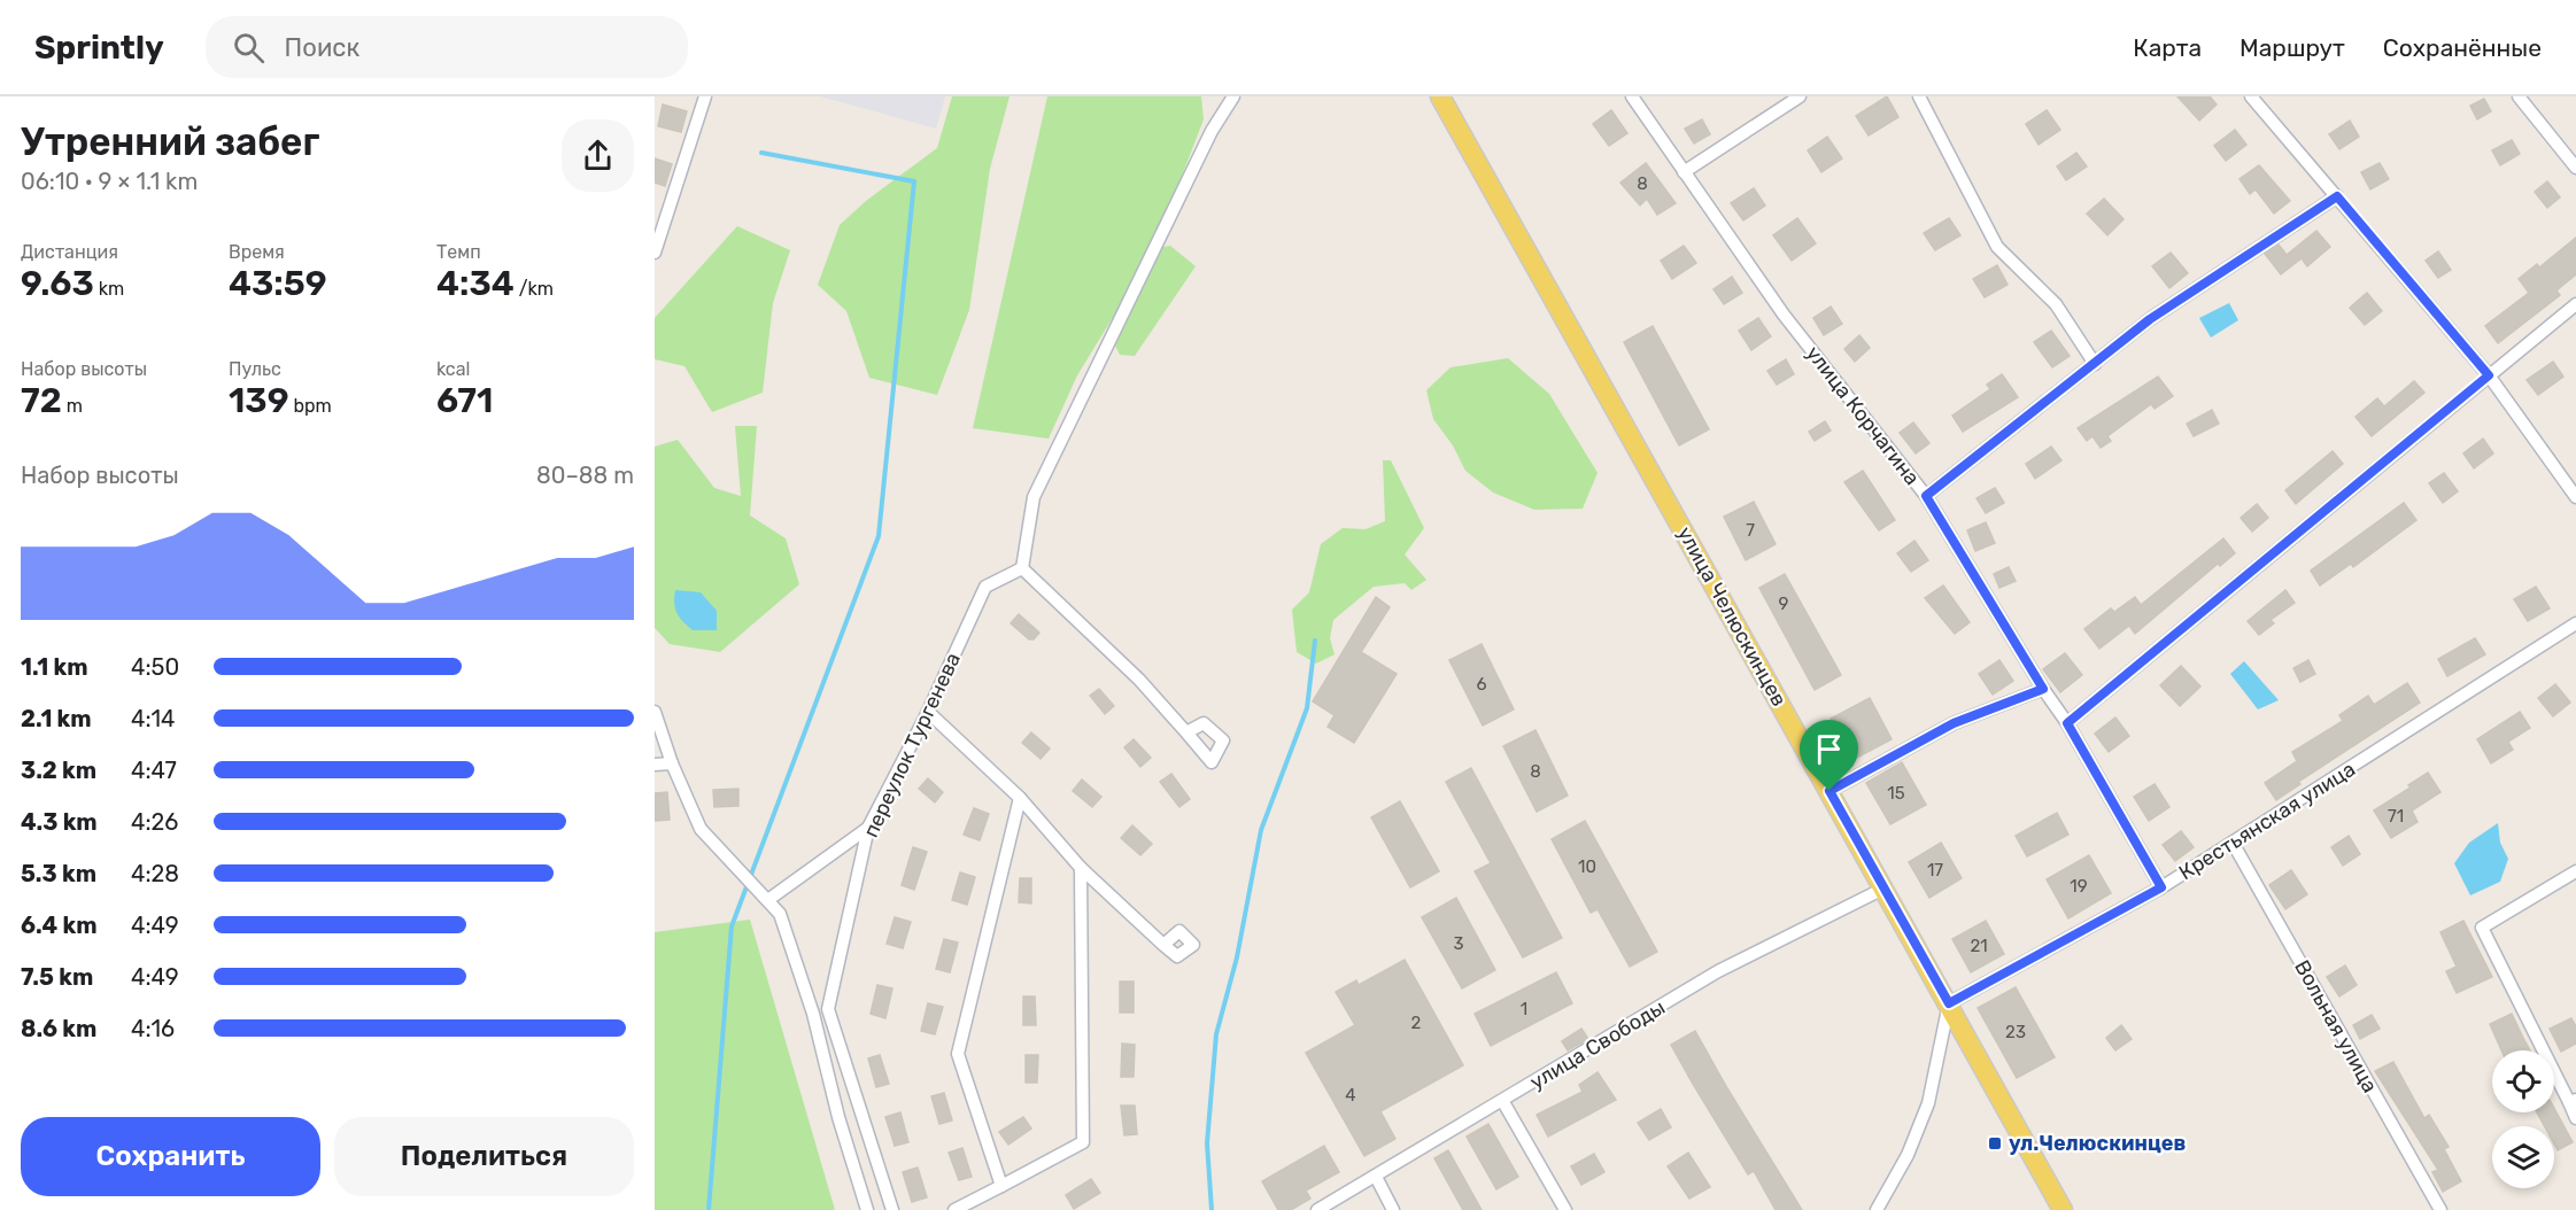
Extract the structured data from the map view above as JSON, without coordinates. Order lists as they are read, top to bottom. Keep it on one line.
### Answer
{"streets":{"main road":["улица Челюскинцев"],"street":["улица Корчагина","переулок Тургенева","Крестьянская улица","Вольная улица","улица Свободы"]},"crossings":[["улица Корчагина","Крестьянская улица"],["улица Челюскинцев","Крестьянская улица"],["улица Челюскинцев","улица Свободы"],["Крестьянская улица","Вольная улица"]],"places":{"transit":["ул.Челюскинцев"]},"house_numbers":["8","7","9","6","8","15","71","10","17","19","3","21","1","2","23","4"],"page":{"header":"Sprintly","search":"Поиск","nav":["Карта","Маршрут","Сохранённые"],"heading":["Утренний забег","06:10 · 9 × 1.1 km"],"stats":[["Дистанция","9.63 km"],["Время","43:59"],["Темп","4:34 /km"],["Набор высоты","72 m"],["Пульс","139 bpm"],["kcal","671"]],"chart":["Набор высоты","80–88 m"],"list":[{"name":"1.1 km","note":"4:50"},{"name":"2.1 km","note":"4:14"},{"name":"3.2 km","note":"4:47"},{"name":"4.3 km","note":"4:26"},{"name":"5.3 km","note":"4:28"},{"name":"6.4 km","note":"4:49"},{"name":"7.5 km","note":"4:49"},{"name":"8.6 km","note":"4:16"}],"buttons":["Сохранить","Поделиться"]}}
